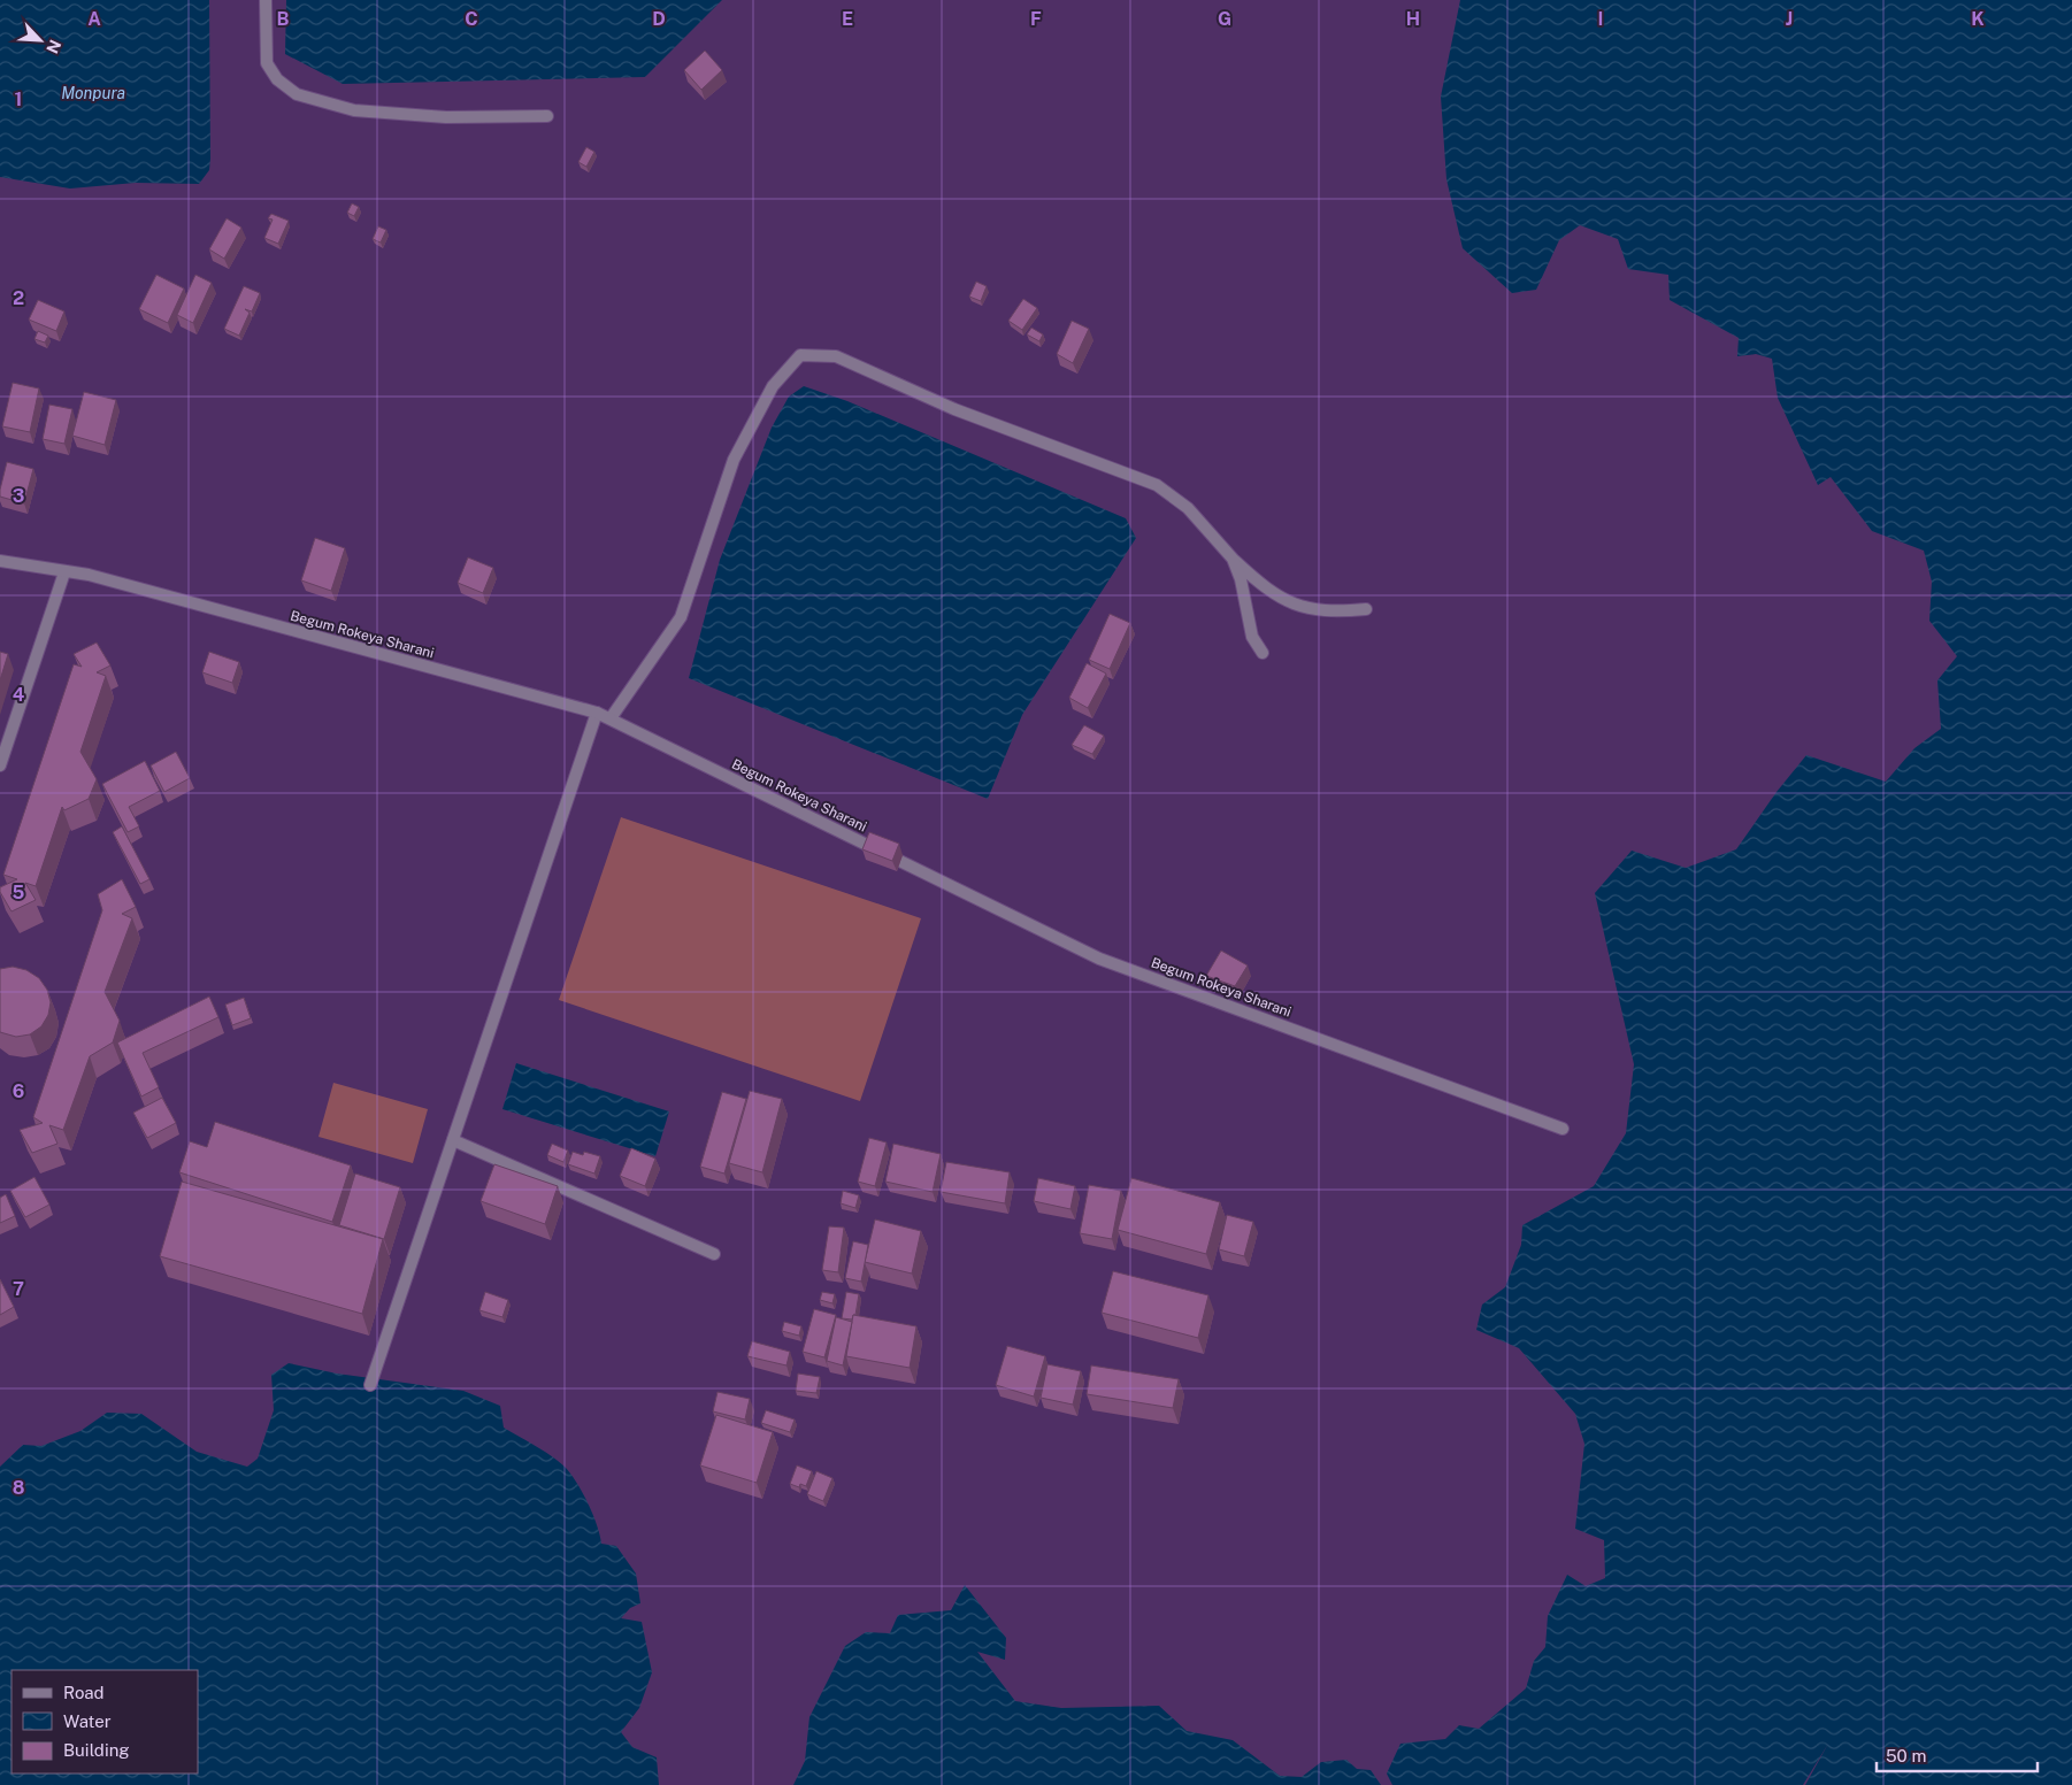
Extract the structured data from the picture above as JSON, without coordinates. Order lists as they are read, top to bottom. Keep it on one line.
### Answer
{"streets":{"street":["Begum Rokeya Sharani"]},"water":["Monpura"],"legend":["Road","Water","Building"],"scale_bar":"50 m","north":"bottom right","grid":{"columns":["A","B","C","D","E","F","G","H","I","J","K"],"rows":["1","2","3","4","5","6","7","8"]}}
